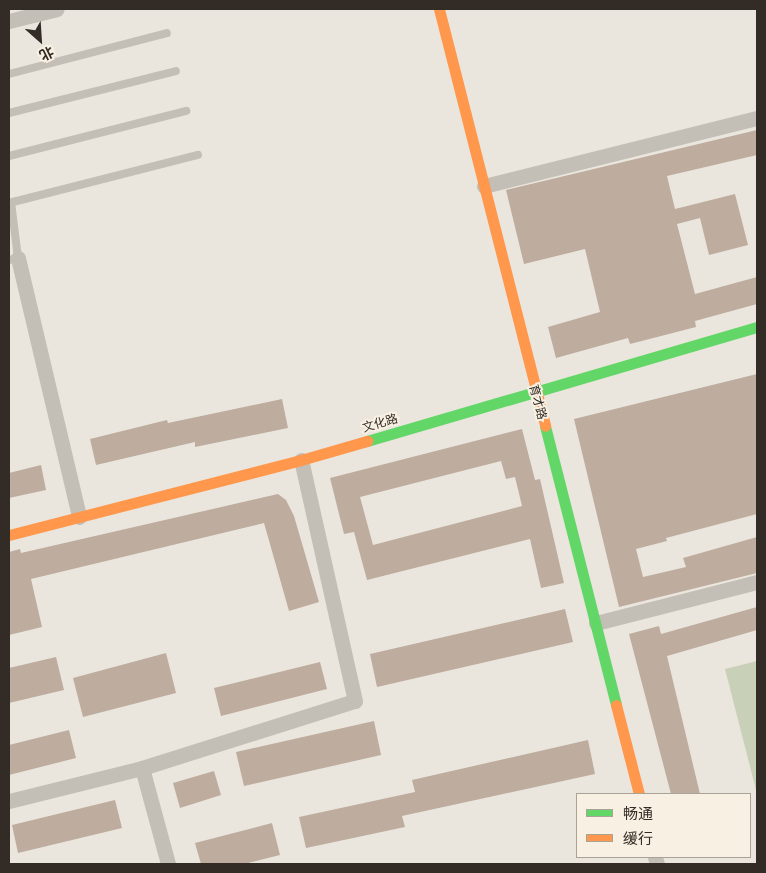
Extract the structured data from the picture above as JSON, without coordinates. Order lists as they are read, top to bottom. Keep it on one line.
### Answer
{"streets":{"street":["育才路","文化路"]},"crossings":[["育才路","文化路"]],"legend":["畅通","缓行"],"north":"bottom right"}
